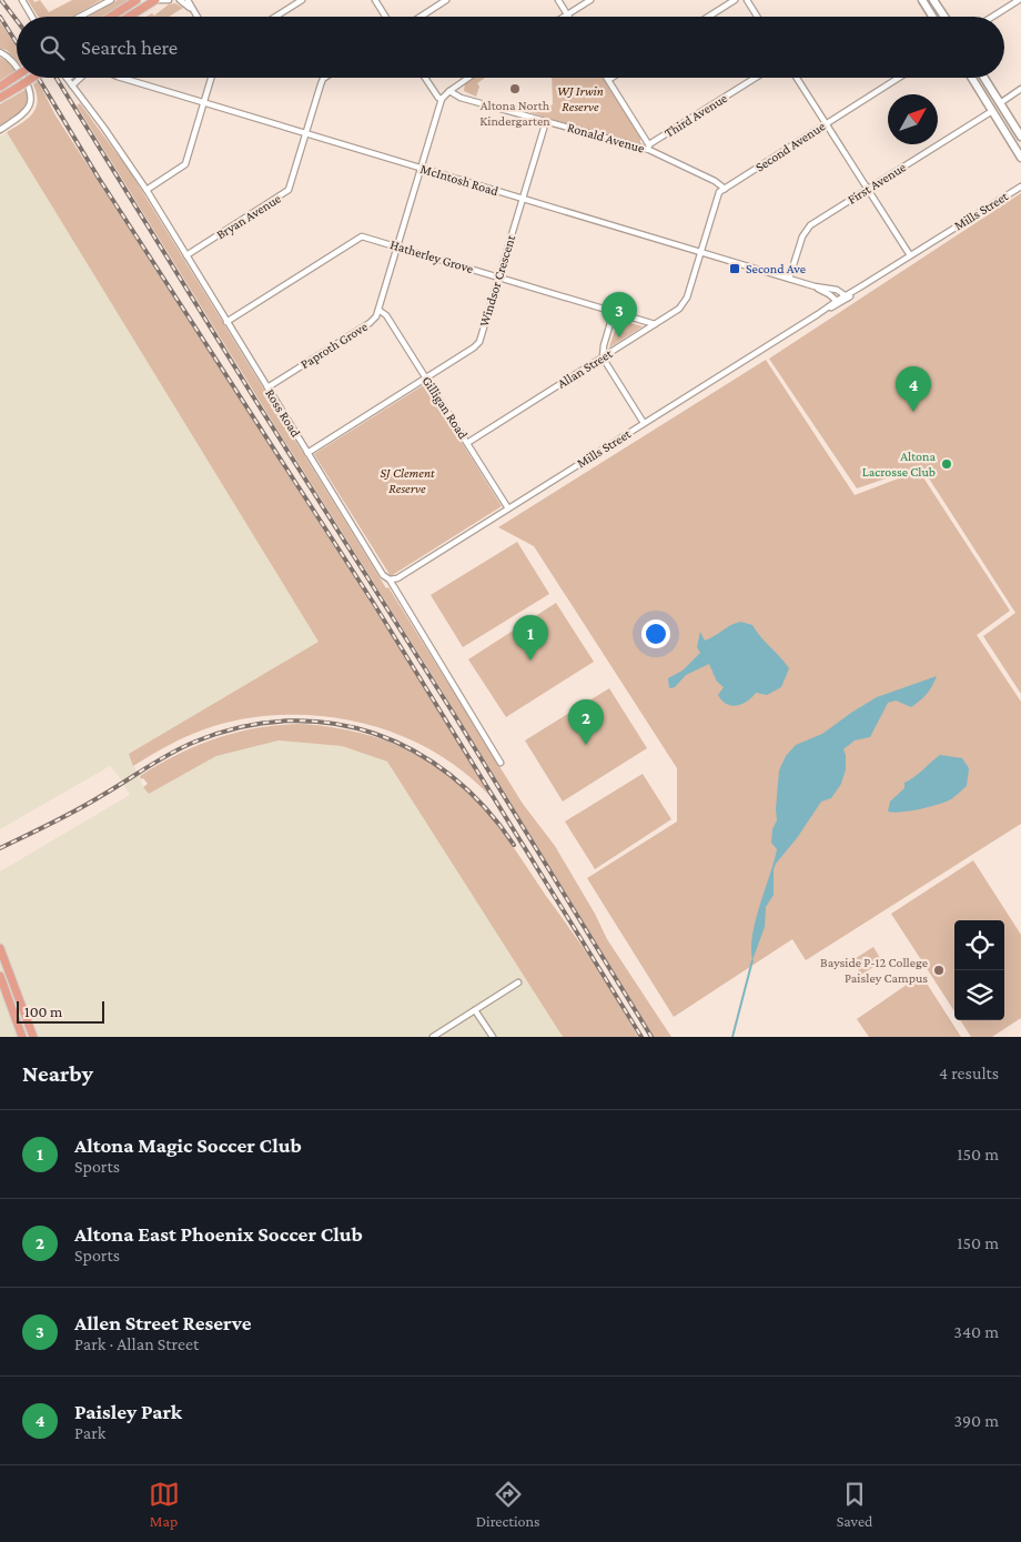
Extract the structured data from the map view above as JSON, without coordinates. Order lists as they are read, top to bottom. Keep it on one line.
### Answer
{"streets":{"street":["Third Avenue","Ronald Avenue","Second Avenue","McIntosh Road","First Avenue","Mills Street","Bryan Avenue","Hatherley Grove","Windsor Crescent","Paproth Grove","Allan Street","Gilligan Road","Ross Road"]},"crossings":[["Third Avenue","Ronald Avenue"],["Ronald Avenue","Second Avenue"],["Ronald Avenue","Windsor Crescent"],["McIntosh Road","First Avenue"],["McIntosh Road","Mills Street"],["McIntosh Road","Bryan Avenue"],["McIntosh Road","Windsor Crescent"],["McIntosh Road","Paproth Grove"],["McIntosh Road","Allan Street"],["McIntosh Road","Ross Road"],["Mills Street","Gilligan Road"],["Mills Street","Ross Road"],["Bryan Avenue","Ross Road"],["Hatherley Grove","Windsor Crescent"],["Hatherley Grove","Paproth Grove"],["Hatherley Grove","Allan Street"],["Hatherley Grove","Ross Road"],["Windsor Crescent","Gilligan Road"],["Windsor Crescent","Ross Road"],["Paproth Grove","Gilligan Road"],["Paproth Grove","Ross Road"],["Allan Street","Gilligan Road"]],"parks":["WJ Irwin Reserve","SJ Clement Reserve"],"places":{"other":["Altona North Kindergarten","Altona Lacrosse Club","Bayside P-12 College Paisley Campus"],"transit":["Second Ave"]},"scale_bar":"100 m","north":"top right","page":{"search":"Search here","pins":["3","4","1","2"],"scale":"100 m","heading":["Nearby","4 results"],"list":[{"mark":"1","name":"Altona Magic Soccer Club","note":"Sports","value":"150 m"},{"mark":"2","name":"Altona East Phoenix Soccer Club","note":"Sports","value":"150 m"},{"mark":"3","name":"Allen Street Reserve","note":"Park · Allan Street","value":"340 m"},{"mark":"4","name":"Paisley Park","note":"Park","value":"390 m"}],"nav":["Map","Directions","Saved"]}}
